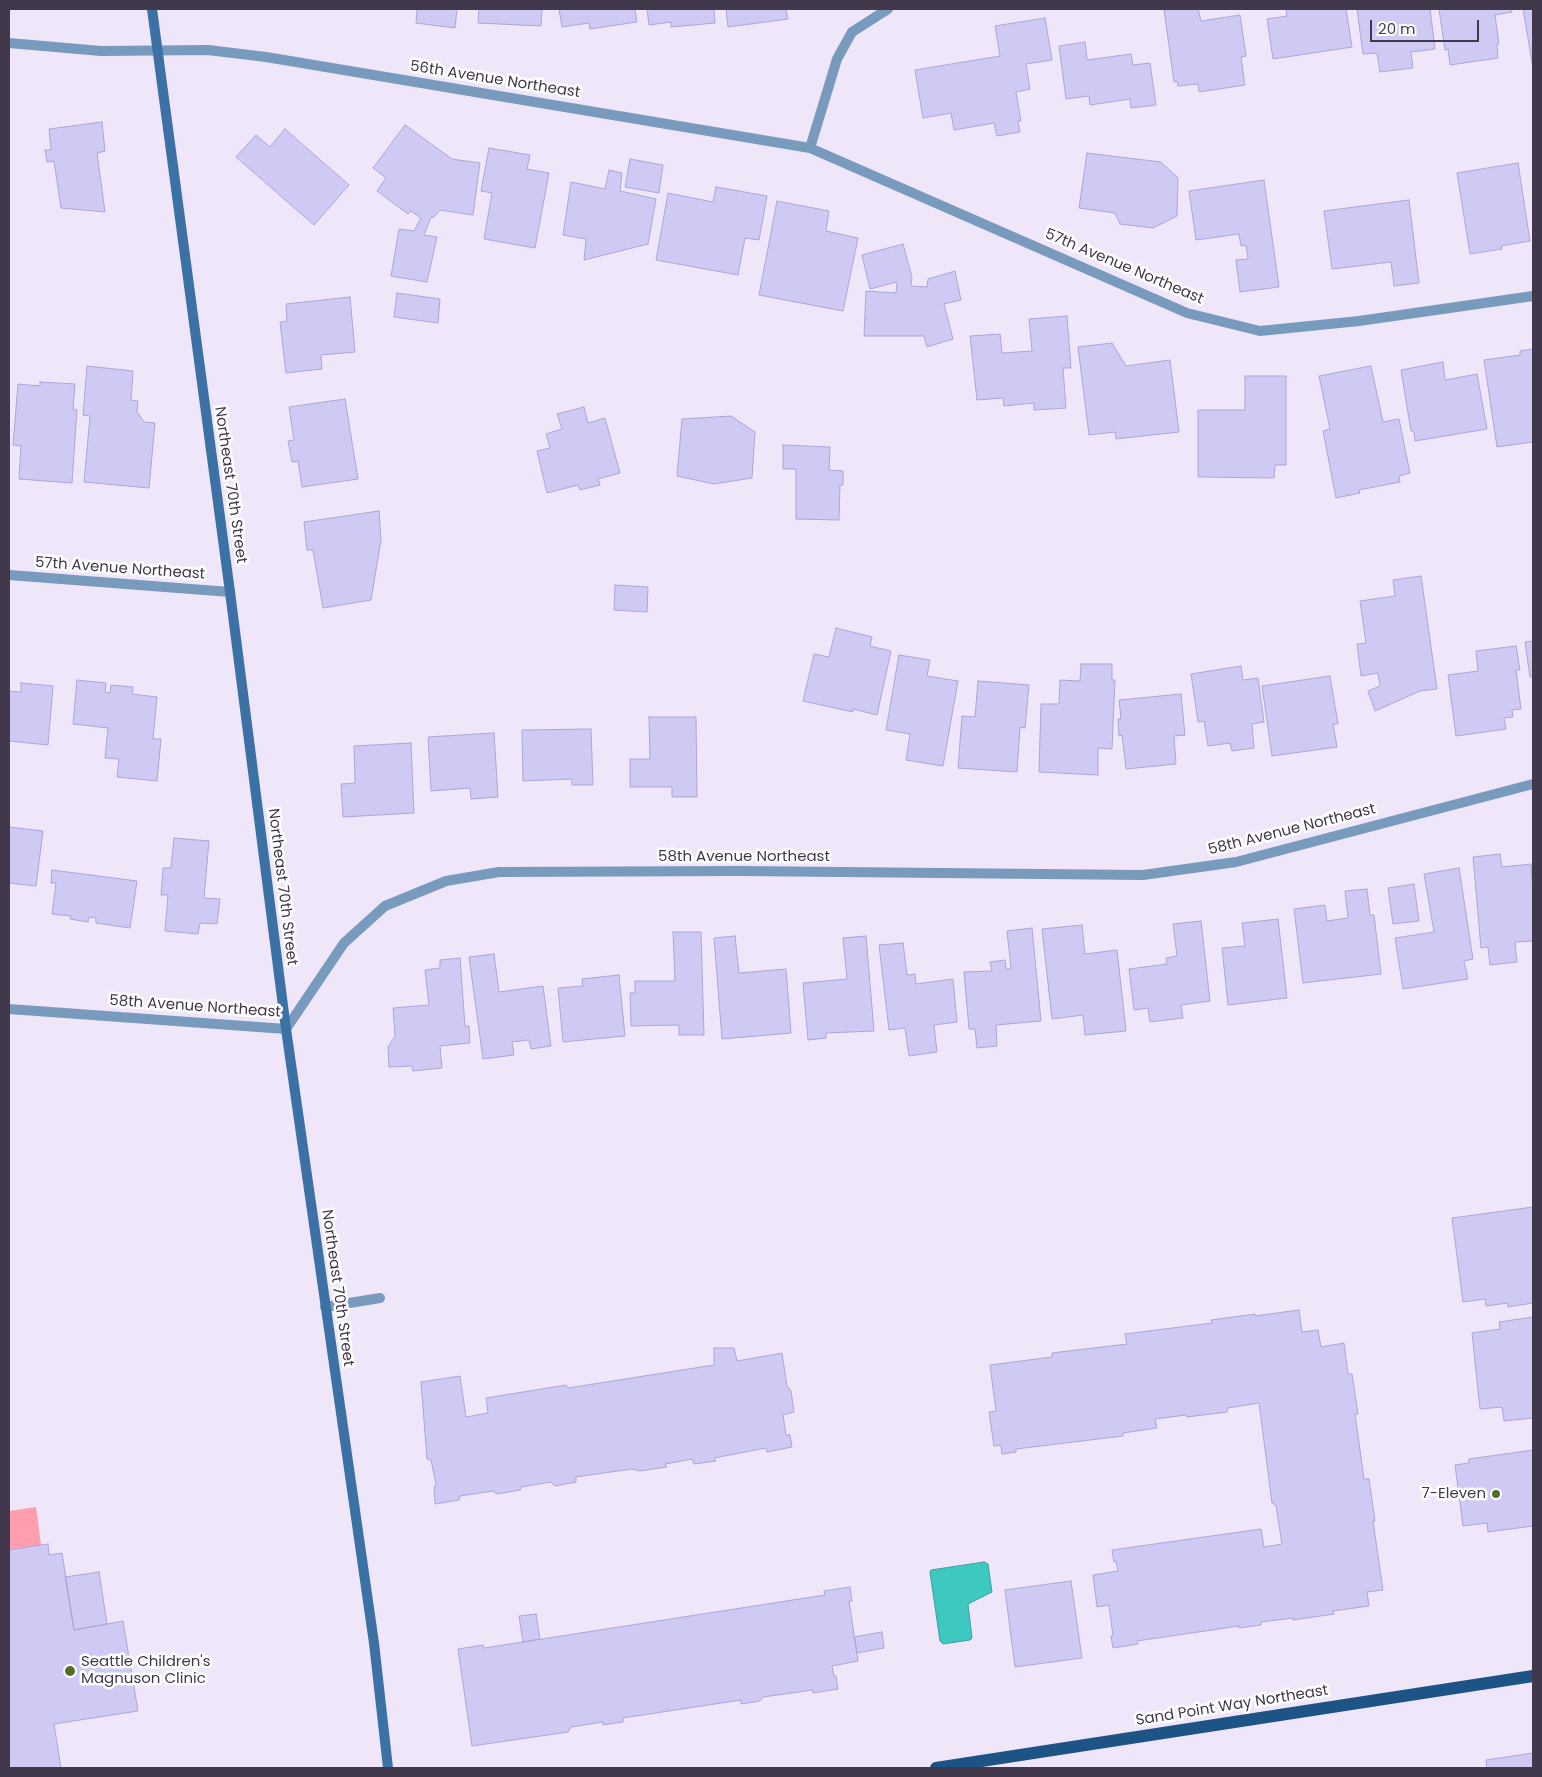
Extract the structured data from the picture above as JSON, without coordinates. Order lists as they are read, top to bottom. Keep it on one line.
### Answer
{"streets":{"main road":["Northeast 70th Street","Sand Point Way Northeast"],"street":["56th Avenue Northeast","57th Avenue Northeast","58th Avenue Northeast"]},"crossings":[["56th Avenue Northeast","57th Avenue Northeast"],["56th Avenue Northeast","Northeast 70th Street"],["57th Avenue Northeast","Northeast 70th Street"],["Northeast 70th Street","58th Avenue Northeast"]],"places":["7-Eleven","Seattle Children's Magnuson Clinic"],"scale_bar":"20 m"}
